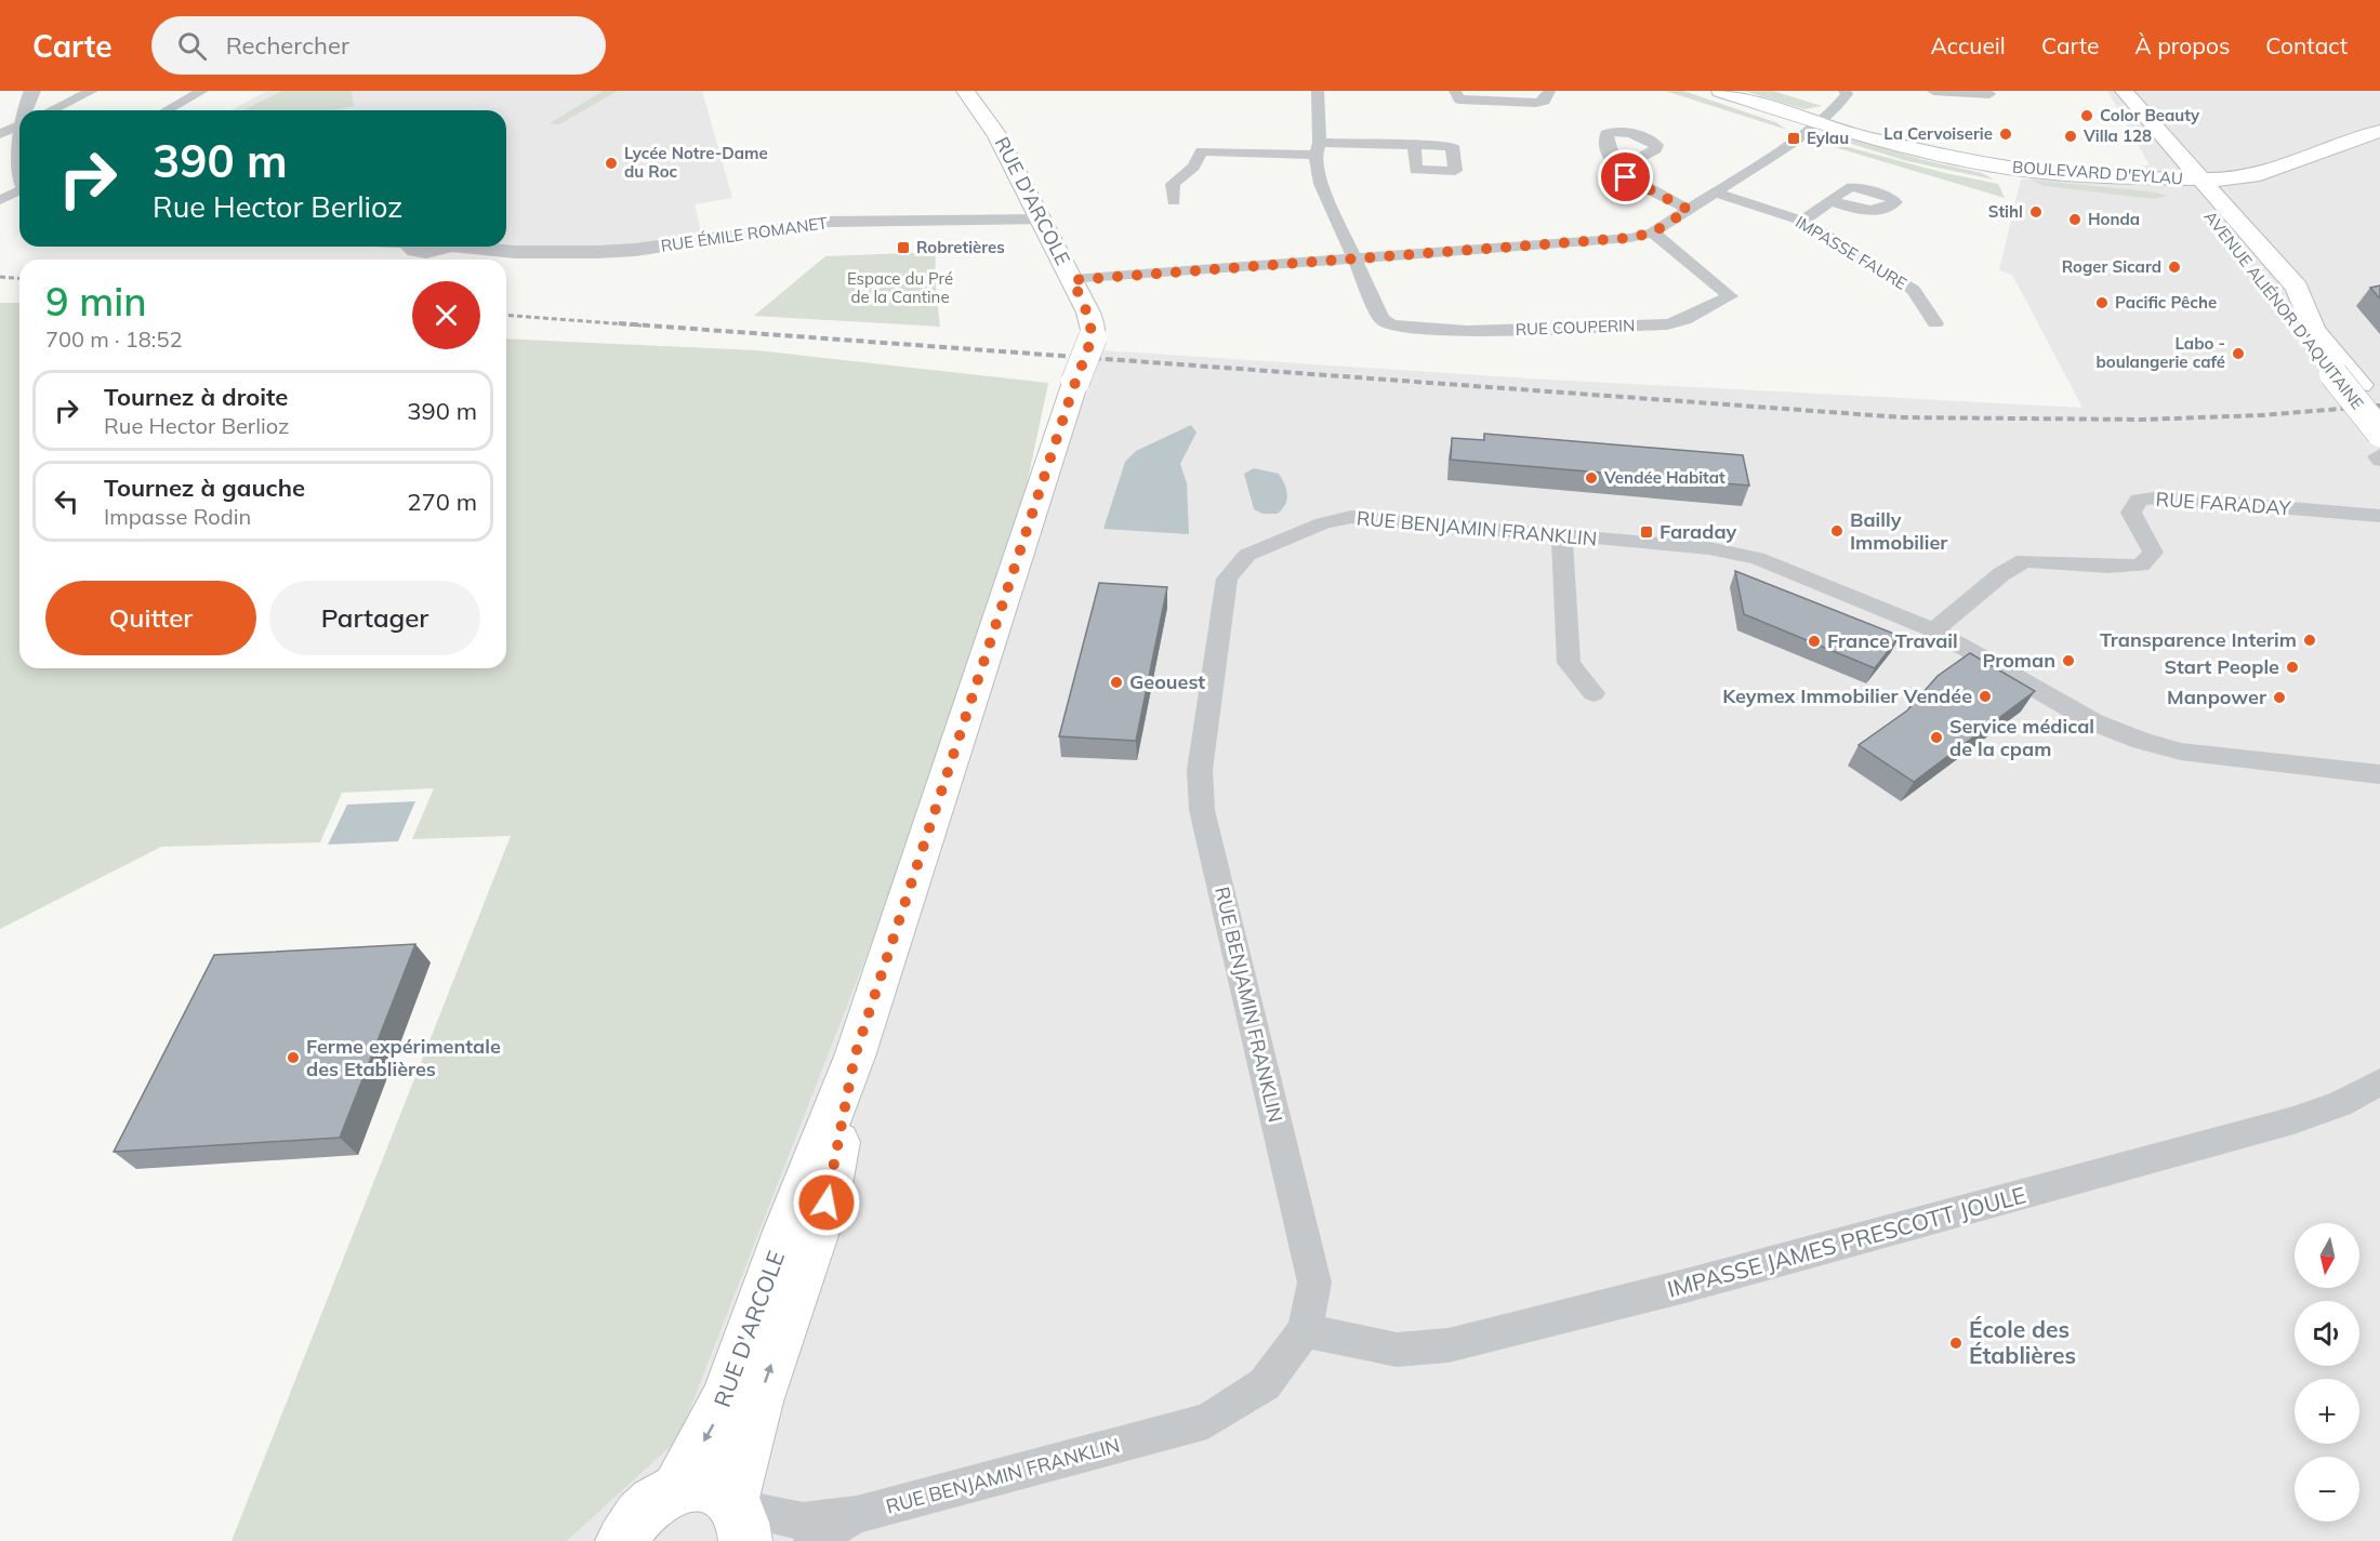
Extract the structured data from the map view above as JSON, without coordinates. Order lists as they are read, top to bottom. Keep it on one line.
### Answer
{"streets":{"main road":["BOULEVARD D'EYLAU","RUE D'ARCOLE","AVENUE ALIÉNOR D'AQUITAINE"],"street":["RUE ÉMILE ROMANET","IMPASSE FAURE","RUE COUPERIN","RUE FARADAY","RUE BENJAMIN FRANKLIN","IMPASSE JAMES PRESCOTT JOULE"]},"crossings":[["BOULEVARD D'EYLAU","AVENUE ALIÉNOR D'AQUITAINE"],["RUE D'ARCOLE","RUE ÉMILE ROMANET"],["RUE FARADAY","RUE BENJAMIN FRANKLIN"],["RUE BENJAMIN FRANKLIN","IMPASSE JAMES PRESCOTT JOULE"]],"parks":["Espace du Pré de la Cantine"],"places":{"other":["Color Beauty","La Cervoiserie","Villa 128","Lycée Notre-Dame du Roc","Stihl","Honda","Roger Sicard","Pacific Pêche","Labo - boulangerie café","Vendée Habitat","Bailly Immobilier","Transparence Interim","France Travail","Proman","Start People","Geouest","Keymex Immobilier Vendée","Manpower","Service médical de la cpam","Ferme expérimentale des Etablières","École des Établières"],"transit":["Eylau","Robretières","Faraday"]},"north":"bottom","page":{"header":"Carte","search":"Rechercher","nav":["Accueil","Carte","À propos","Contact"],"turn":["390 m","Rue Hector Berlioz"],"heading":["9 min","700 m · 18:52"],"list":[{"name":"Tournez à droite","note":"Rue Hector Berlioz","value":"390 m"},{"name":"Tournez à gauche","note":"Impasse Rodin","value":"270 m"}],"buttons":["Quitter","Partager"],"map_buttons":["+","−"]}}
